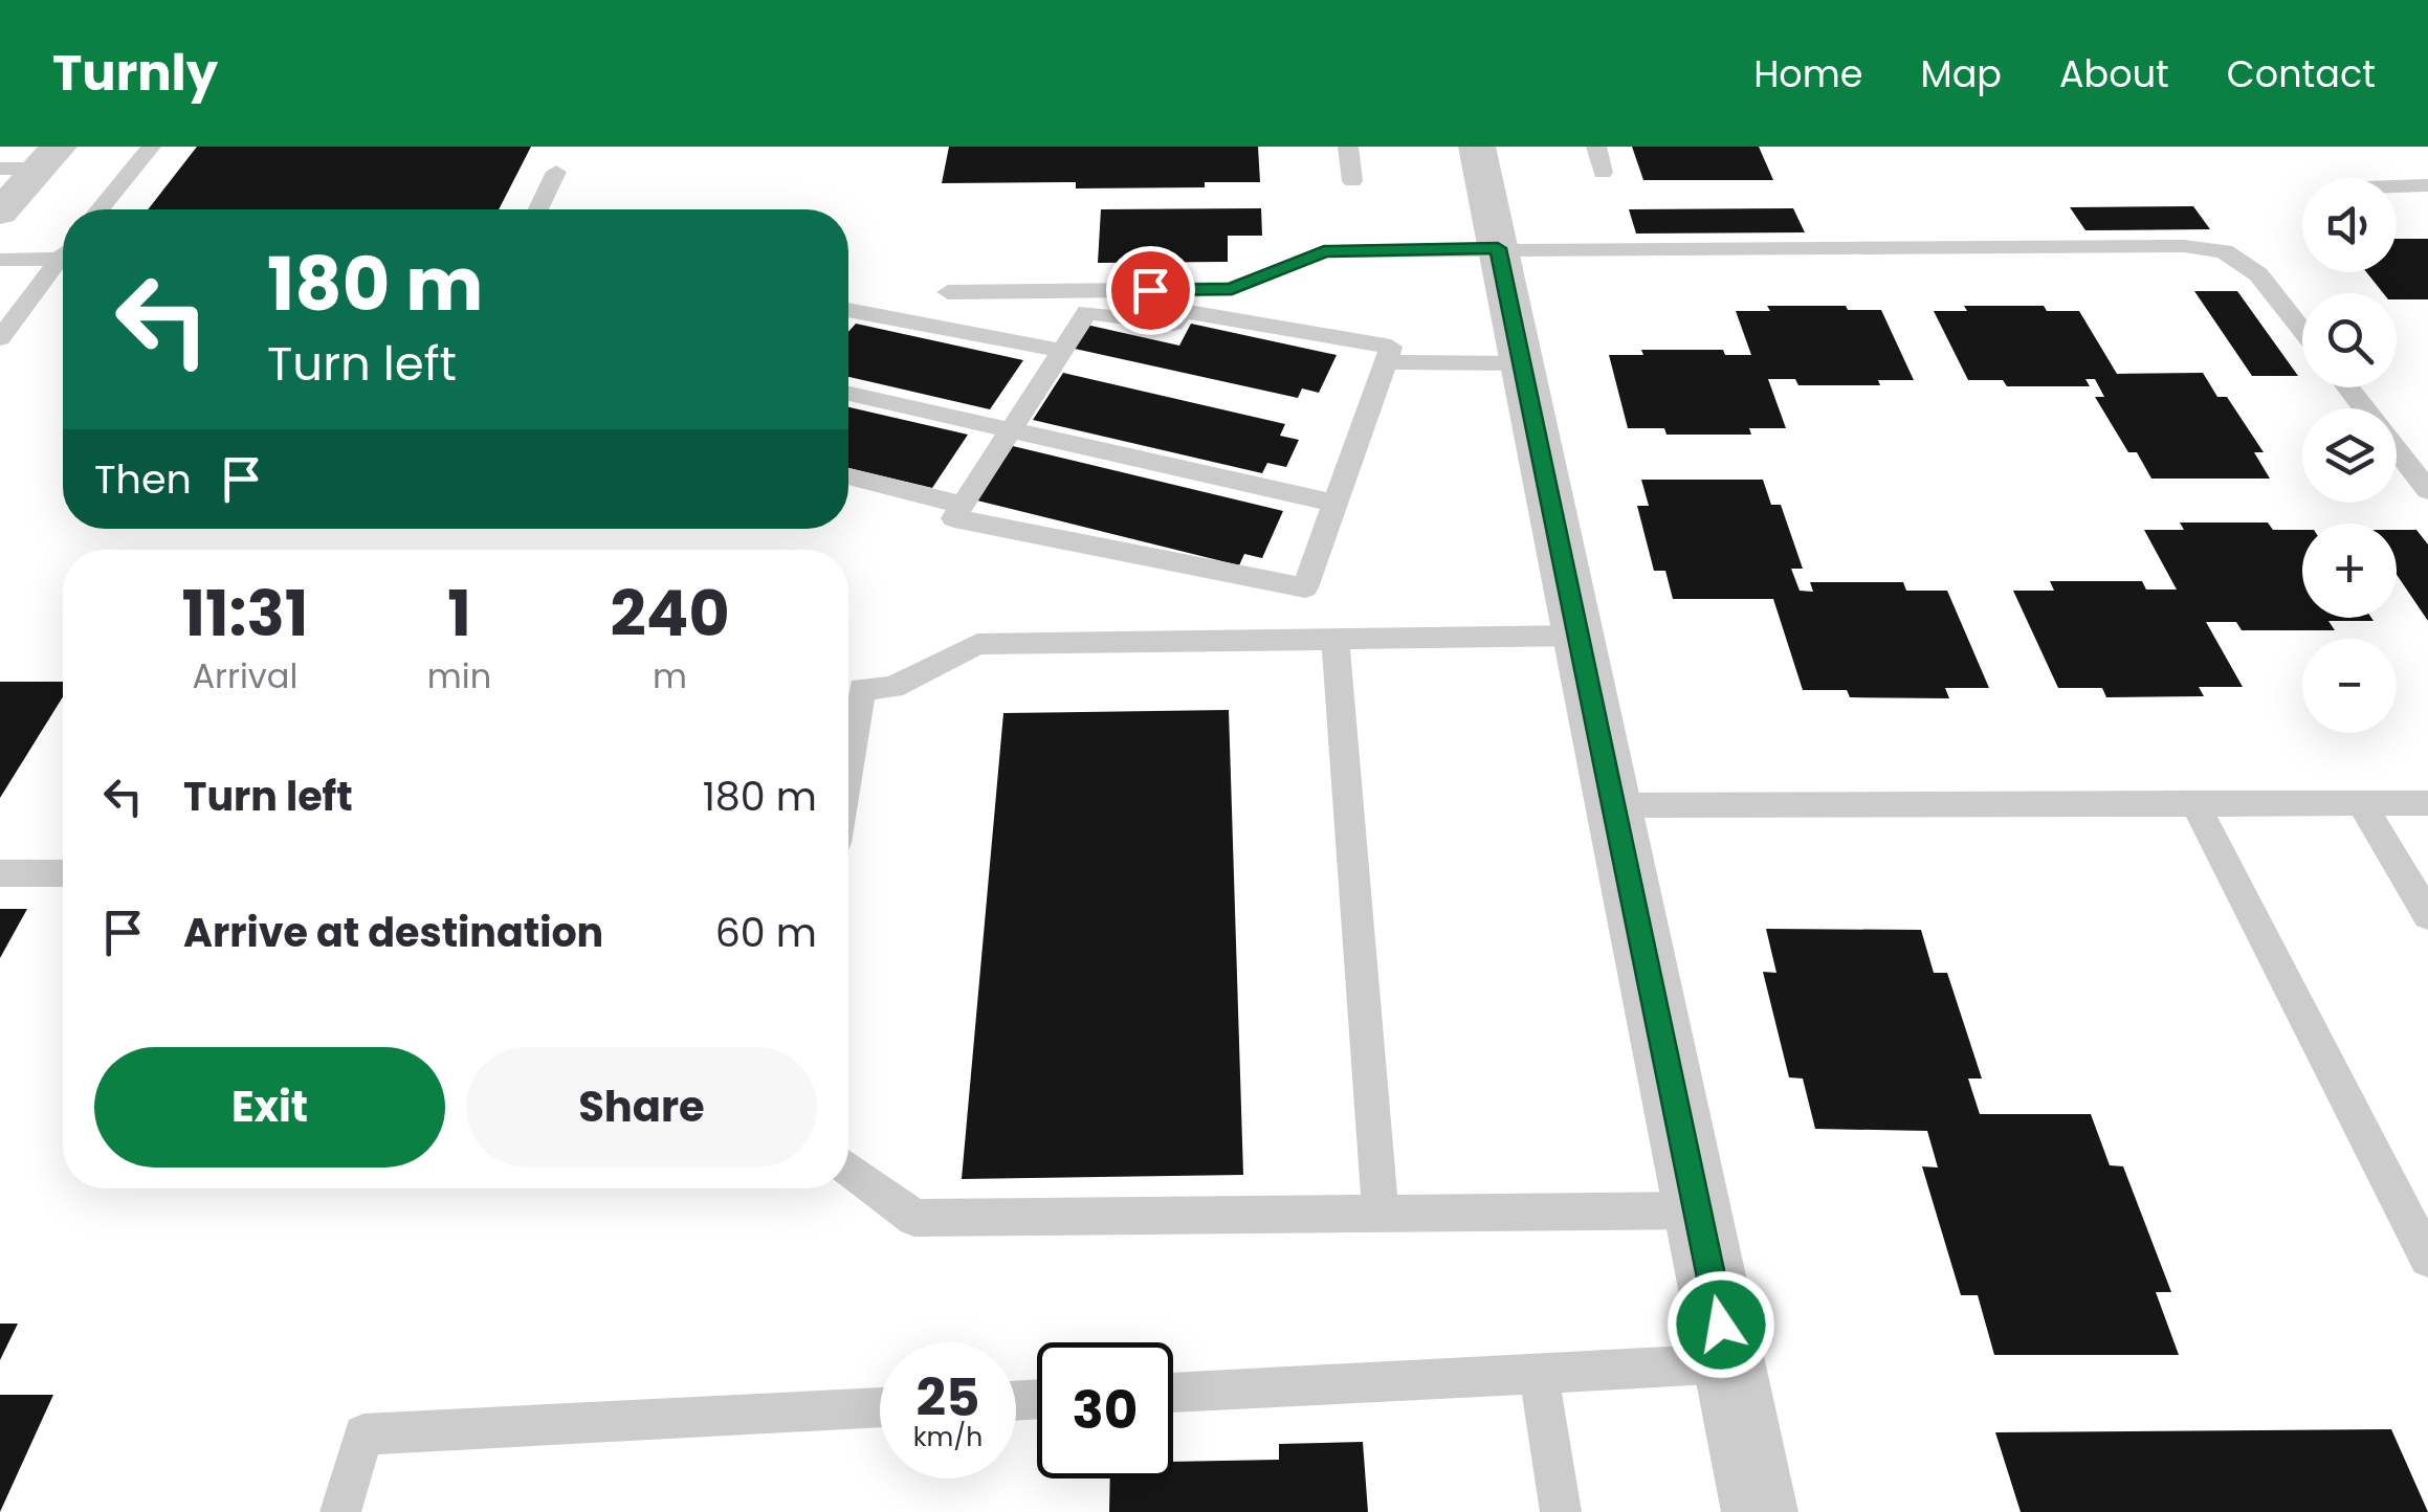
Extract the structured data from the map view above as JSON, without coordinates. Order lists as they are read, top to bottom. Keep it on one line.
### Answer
{"page":{"header":"Turnly","nav":["Home","Map","About","Contact"],"map_buttons":["+","−"],"turn":["180 m","Turn left"],"then":"Then","eta":["11:31","Arrival","1","min","240","m"],"list":[{"name":"Turn left","value":"180 m"},{"name":"Arrive at destination","value":"60 m"}],"buttons":["Exit","Share"],"speed":"25 km/h","limit":"30"}}
